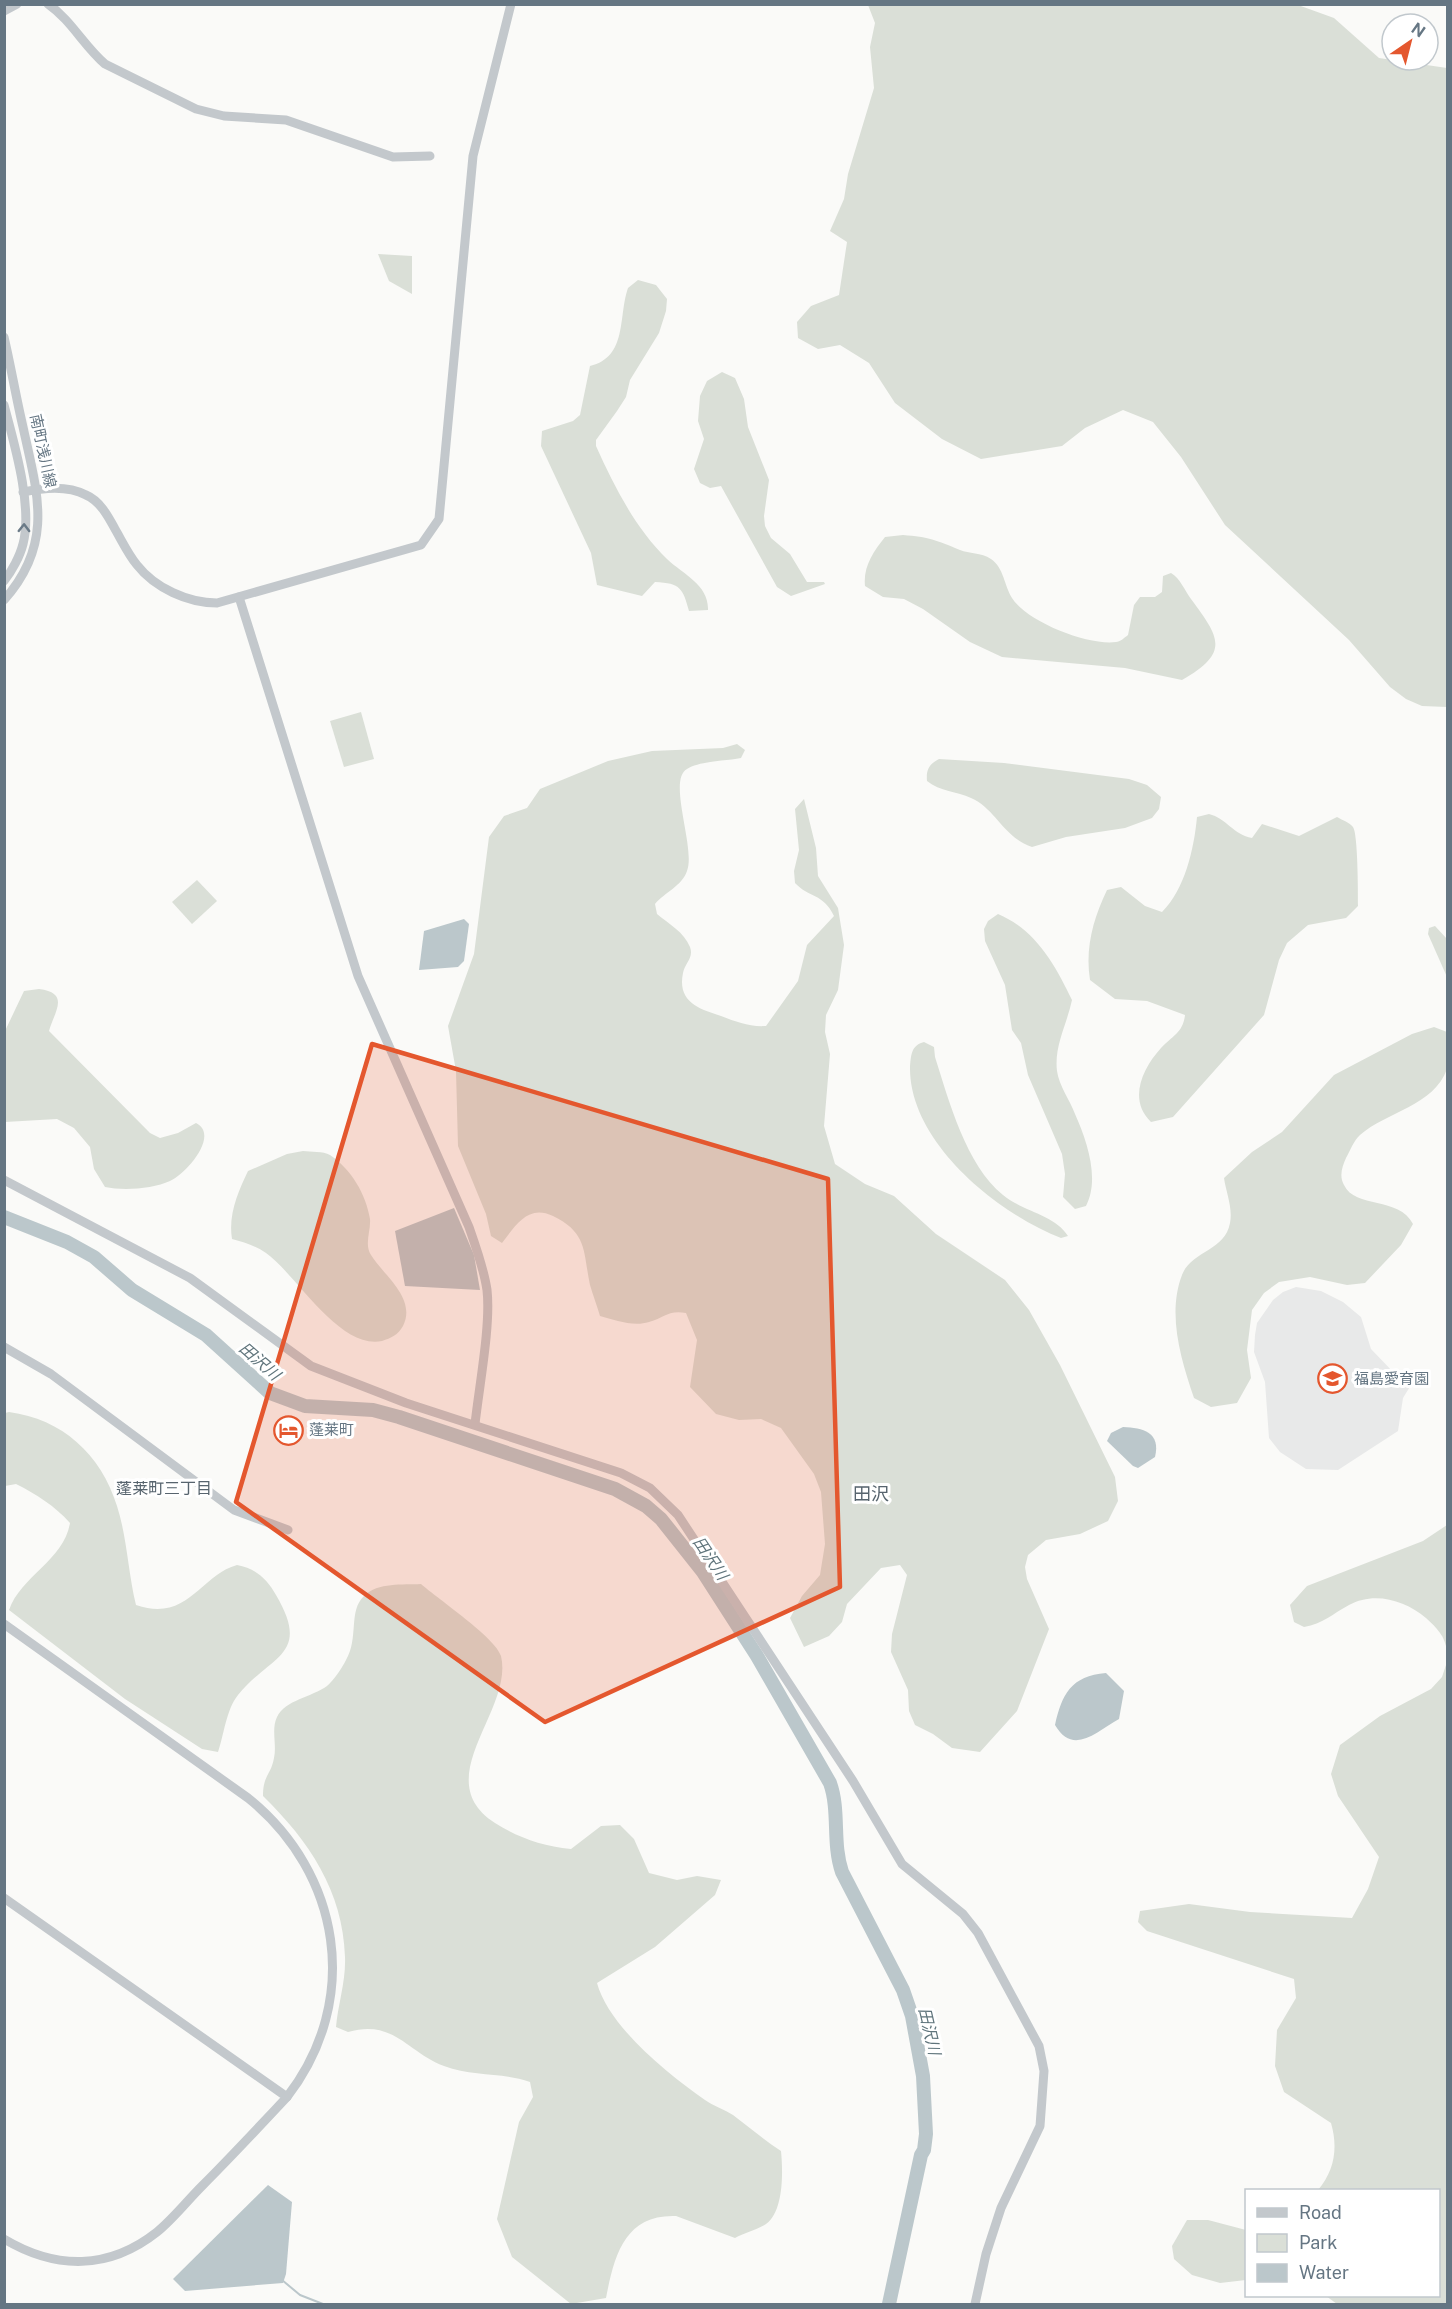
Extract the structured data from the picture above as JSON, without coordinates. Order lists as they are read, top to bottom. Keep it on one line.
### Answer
{"streets":{"street":["南町浅川線"]},"districts":["蓬莱町三丁目","田沢"],"water":["田沢川"],"places":{"school or university":["福島愛育園"],"hotel":["蓬莱町"]},"legend":["Road","Park","Water"],"north":"top right"}
